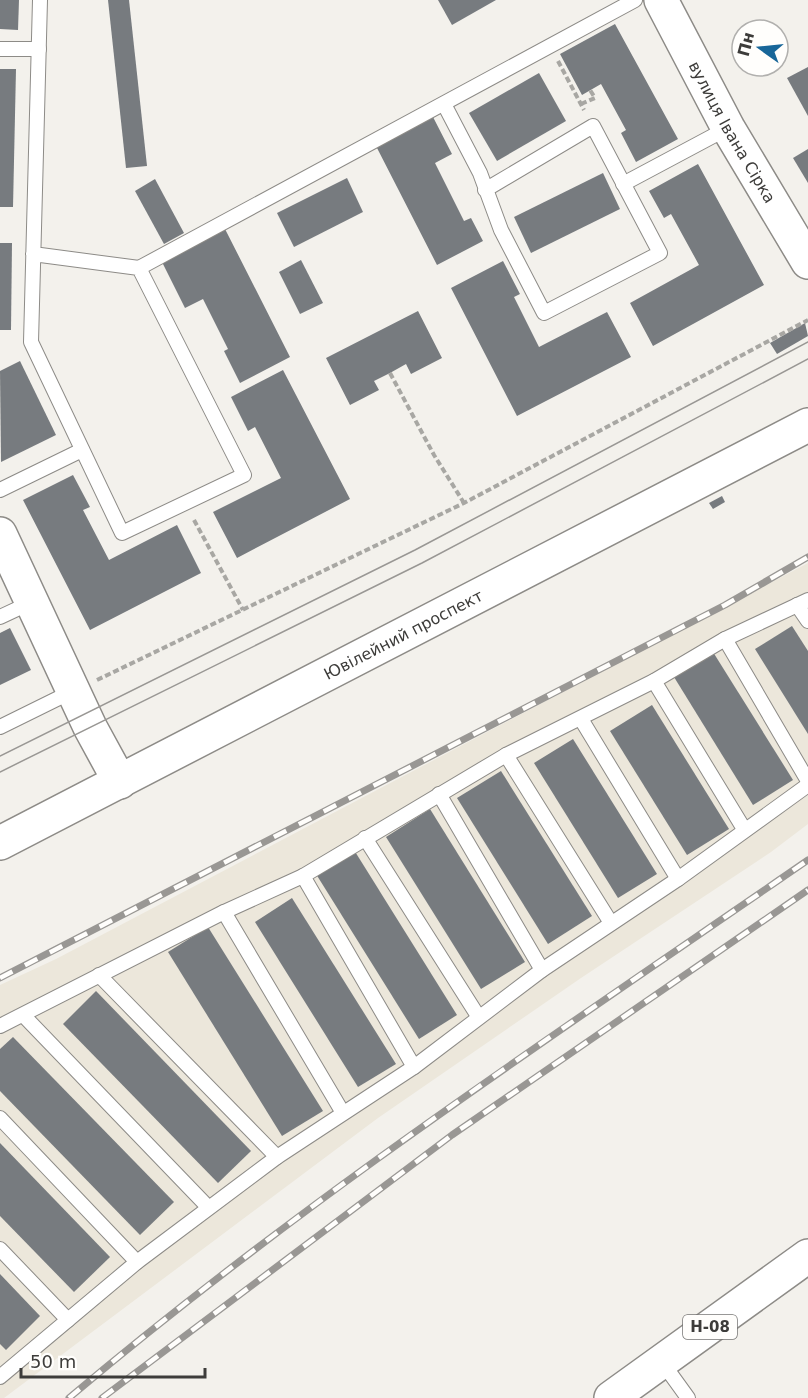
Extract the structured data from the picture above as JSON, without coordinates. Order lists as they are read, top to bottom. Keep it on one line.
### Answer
{"streets":{"main road":["вулиця Івана Сірка","Ювілейний проспект","Н-08"]},"scale_bar":"50 m","north":"left"}
